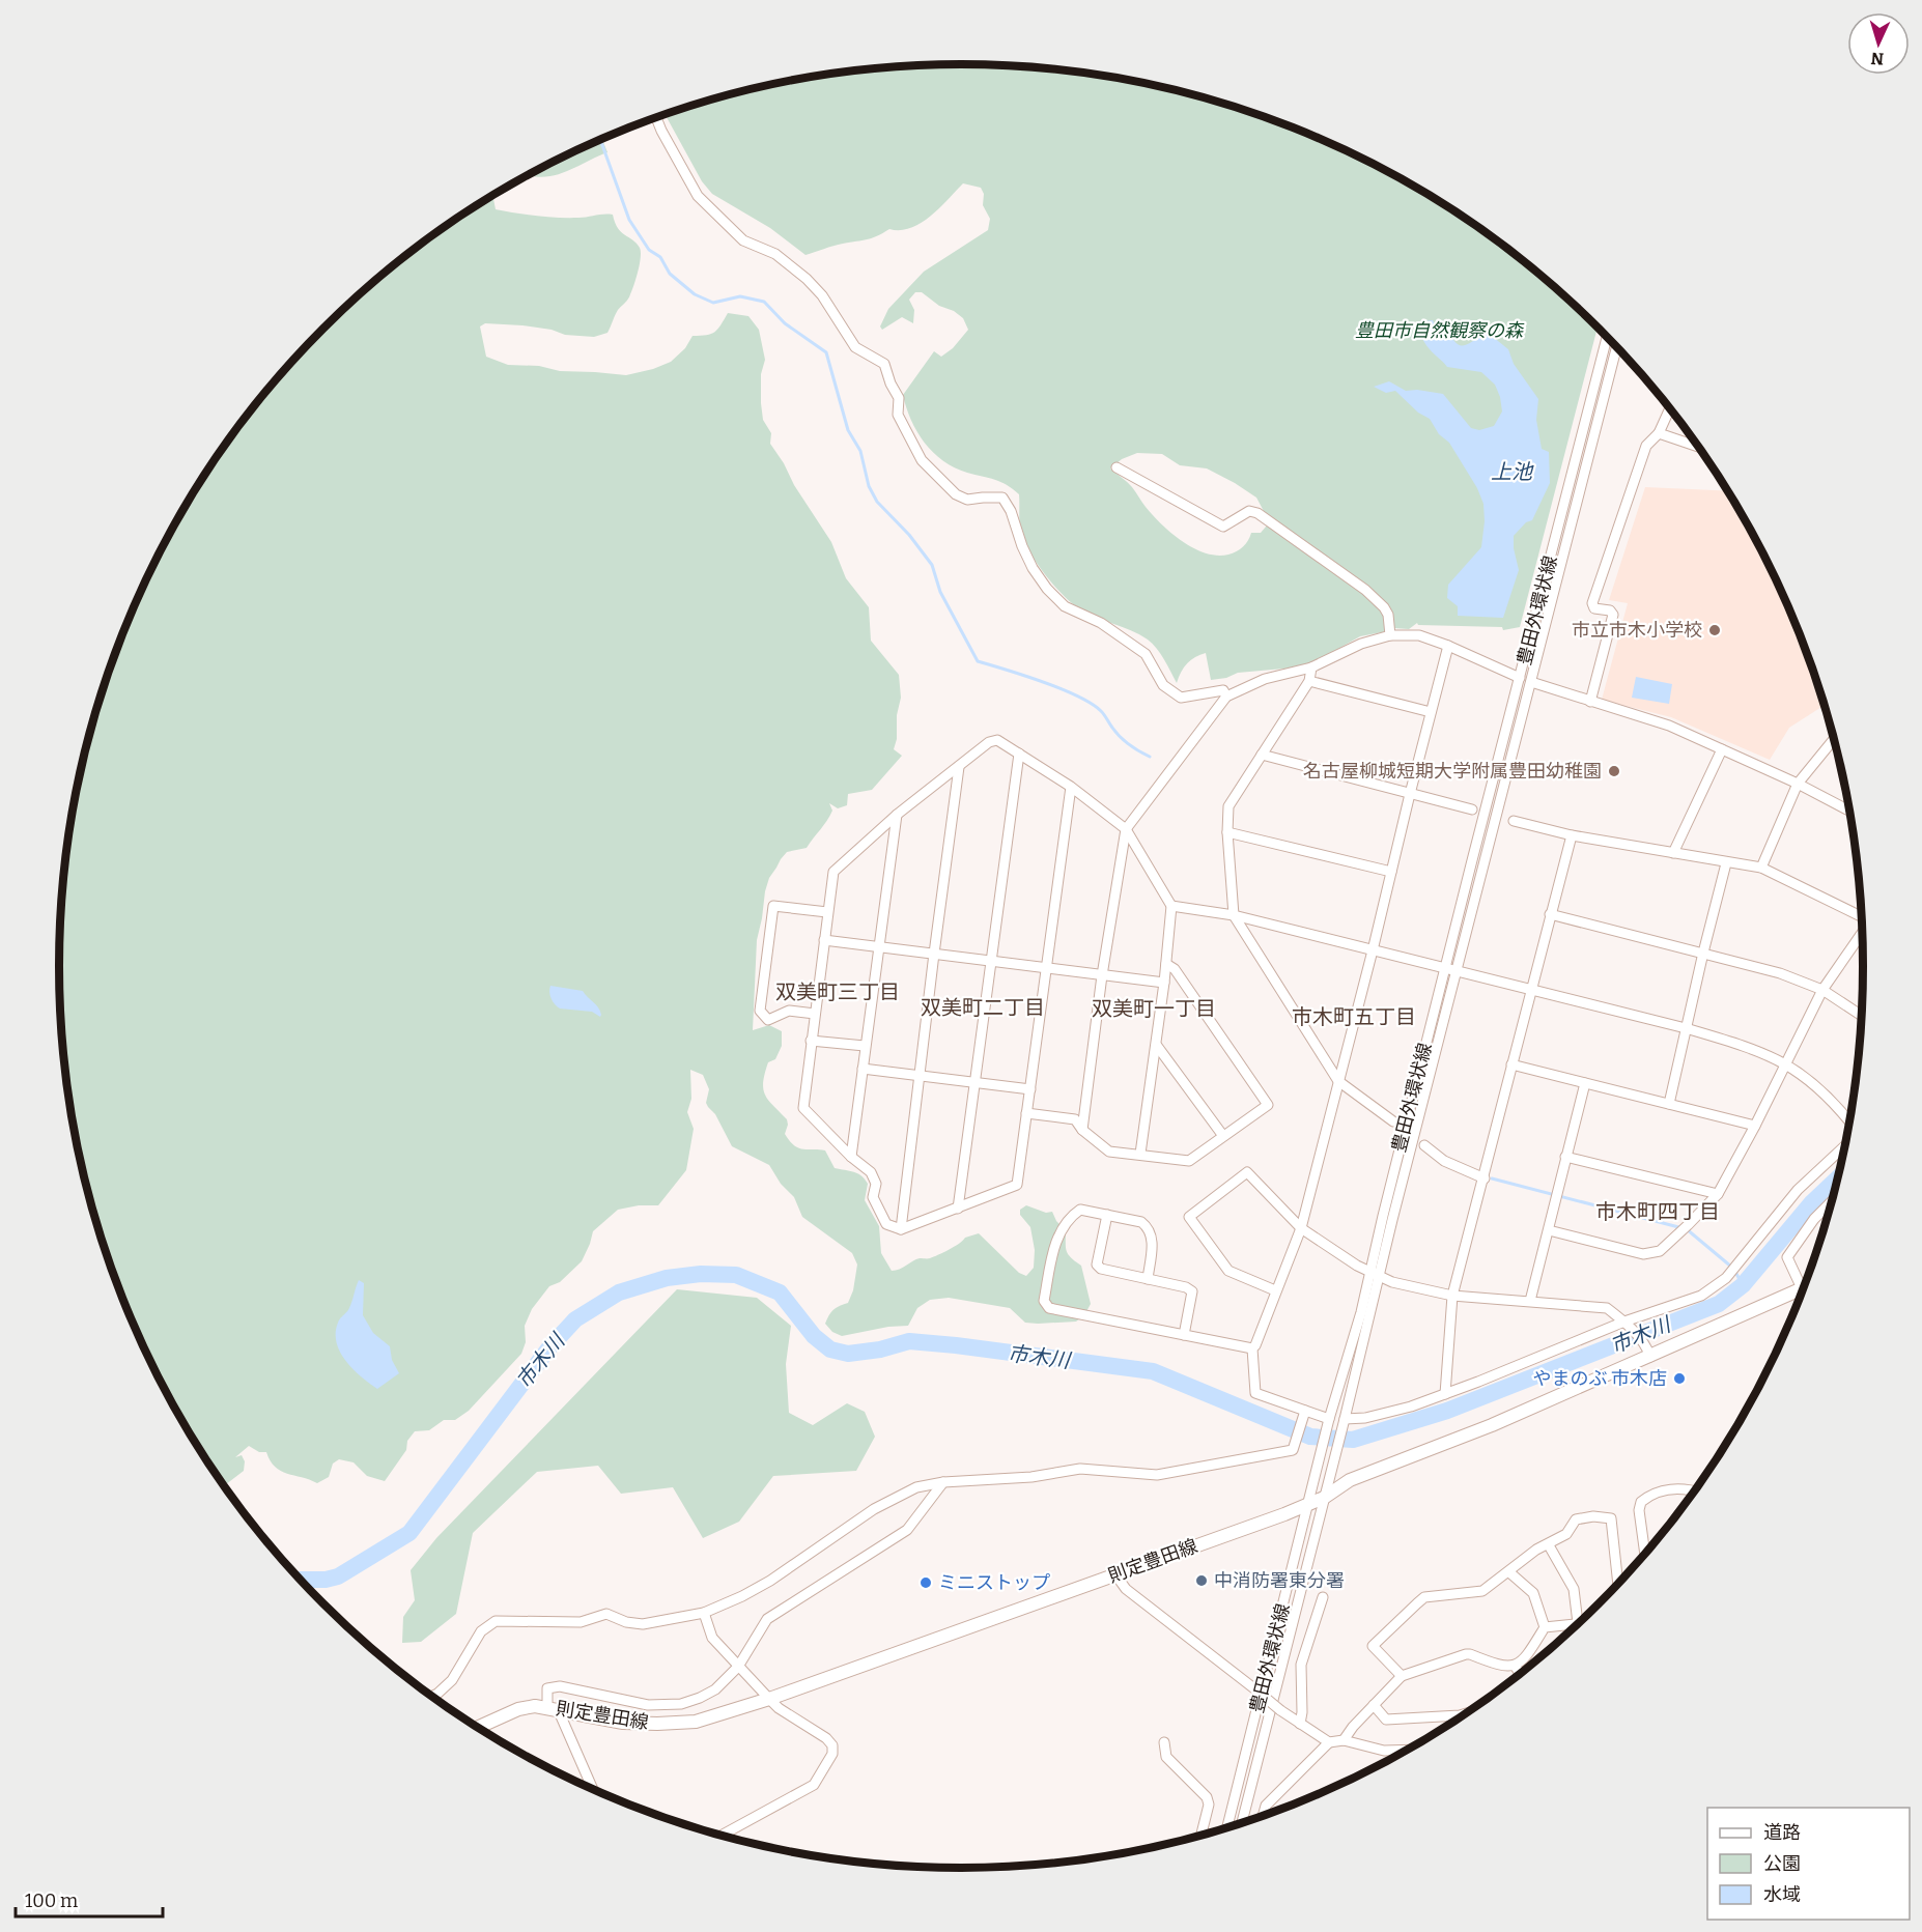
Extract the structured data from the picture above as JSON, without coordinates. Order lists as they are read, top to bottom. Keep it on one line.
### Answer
{"streets":{"main road":["則定豊田線"],"street":["豊田外環状線"]},"crossings":[["豊田外環状線","則定豊田線"]],"districts":["双美町三丁目","双美町二丁目","双美町一丁目","市木町五丁目","市木町四丁目"],"water":["上池","市木川"],"parks":["豊田市自然観察の森"],"places":["市立市木小学校","名古屋柳城短期大学附属豊田幼稚園","やまのぶ 市木店","中消防署東分署","ミニストップ"],"legend":["道路","公園","水域"],"scale_bar":"100 m","north":"bottom"}
